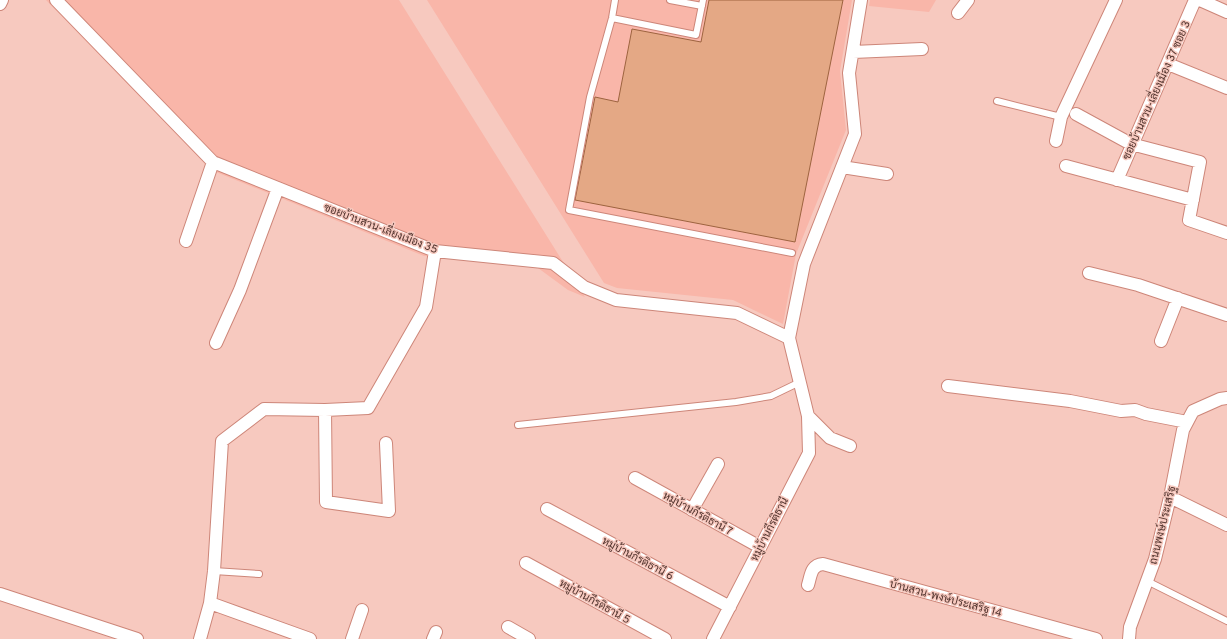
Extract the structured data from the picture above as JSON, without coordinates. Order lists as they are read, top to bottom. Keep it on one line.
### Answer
{"streets":{"street":["ซอยบ้านสวน-เลี่ยงเมือง 37 ซอย 3","ซอยบ้านสวน-เลี่ยงเมือง 35","หมู่บ้านกีรติธานี 7","ถนนพงษ์ประเสริฐ","หมู่บ้านกีรติธานี","หมู่บ้านกีรติธานี 6","บ้านสวน-พงษ์ประเสริฐ 14","หมู่บ้านกีรติธานี 5"]},"crossings":[["ซอยบ้านสวน-เลี่ยงเมือง 35","หมู่บ้านกีรติธานี"],["หมู่บ้านกีรติธานี 7","หมู่บ้านกีรติธานี"],["หมู่บ้านกีรติธานี","หมู่บ้านกีรติธานี 6"]]}
